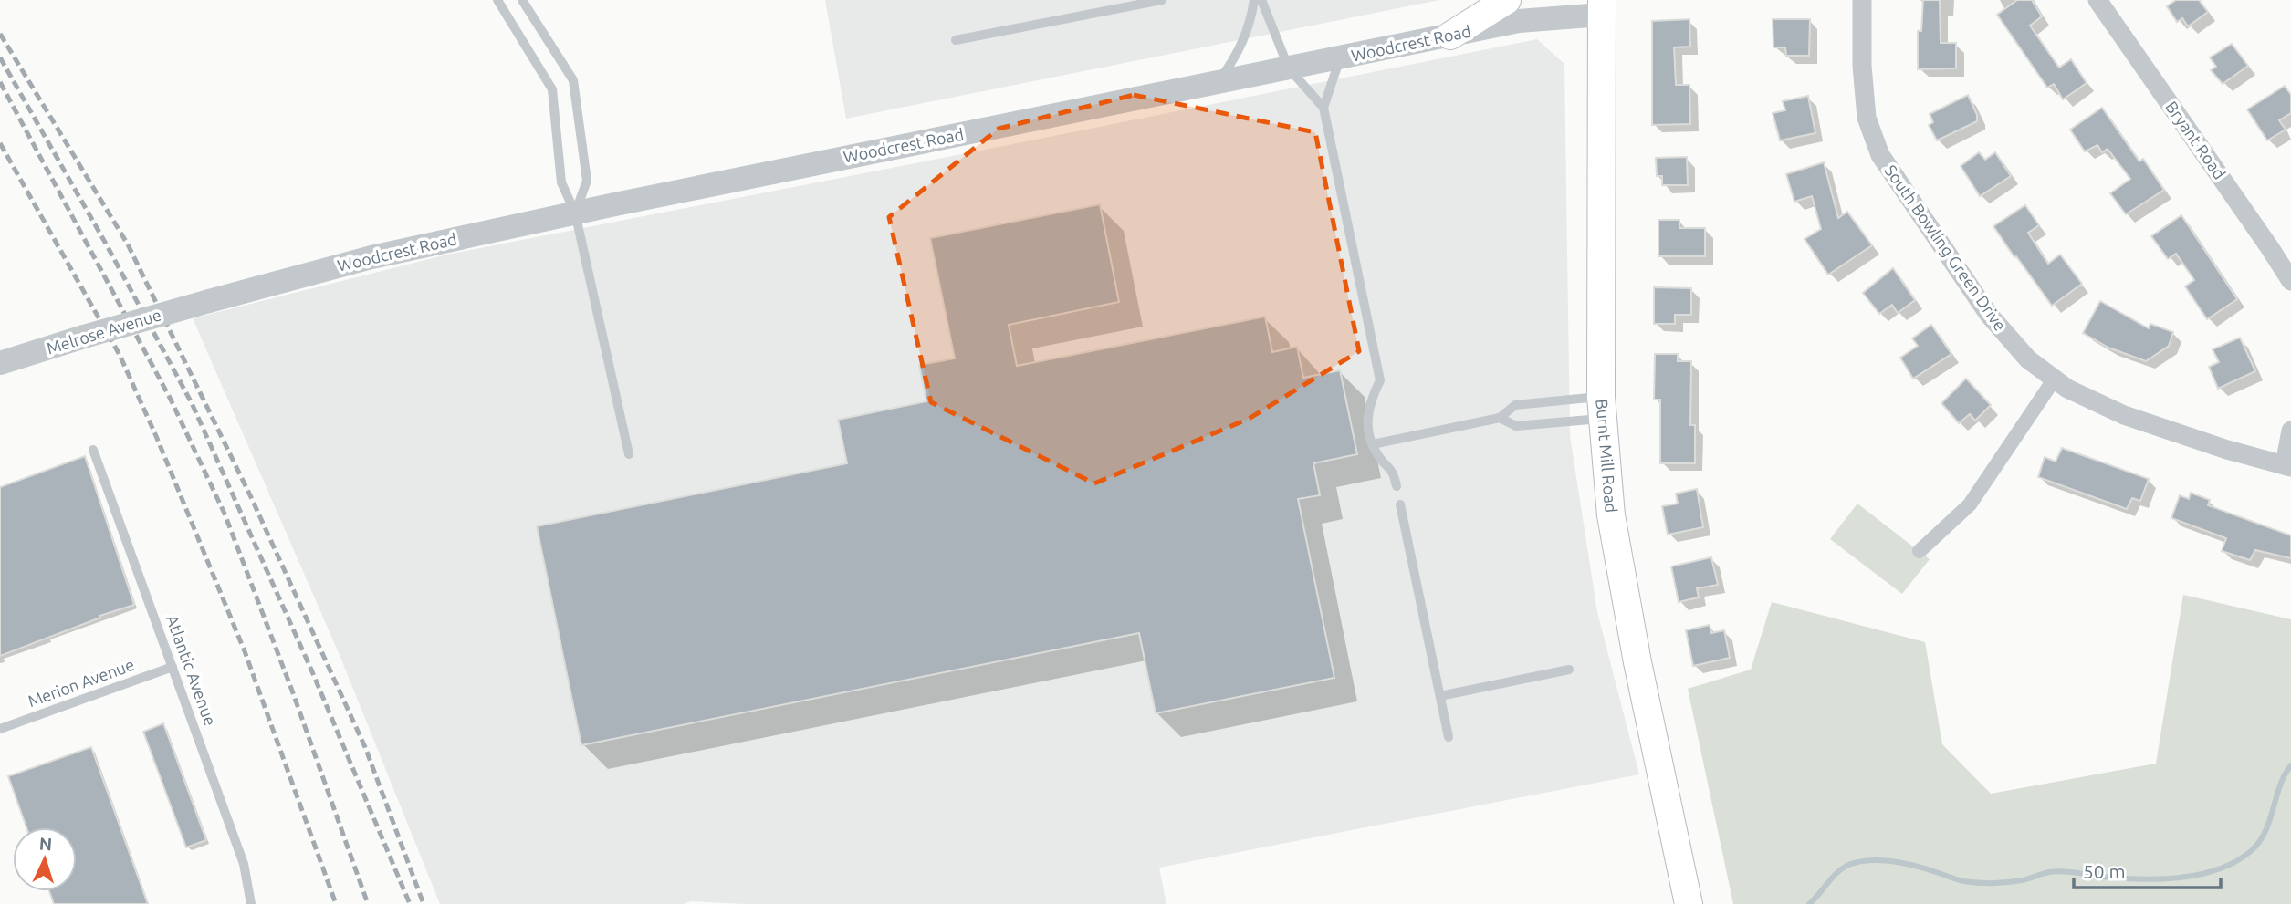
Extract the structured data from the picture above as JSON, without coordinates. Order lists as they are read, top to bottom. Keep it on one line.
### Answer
{"streets":{"main road":["Burnt Mill Road"],"street":["Woodcrest Road","Bryant Road","South Bowling Green Drive","Melrose Avenue"],"lane":["Atlantic Avenue","Merion Avenue"]},"crossings":[["Woodcrest Road","Melrose Avenue"],["Woodcrest Road","Burnt Mill Road"],["Atlantic Avenue","Merion Avenue"]],"scale_bar":"50 m","north":"top"}
